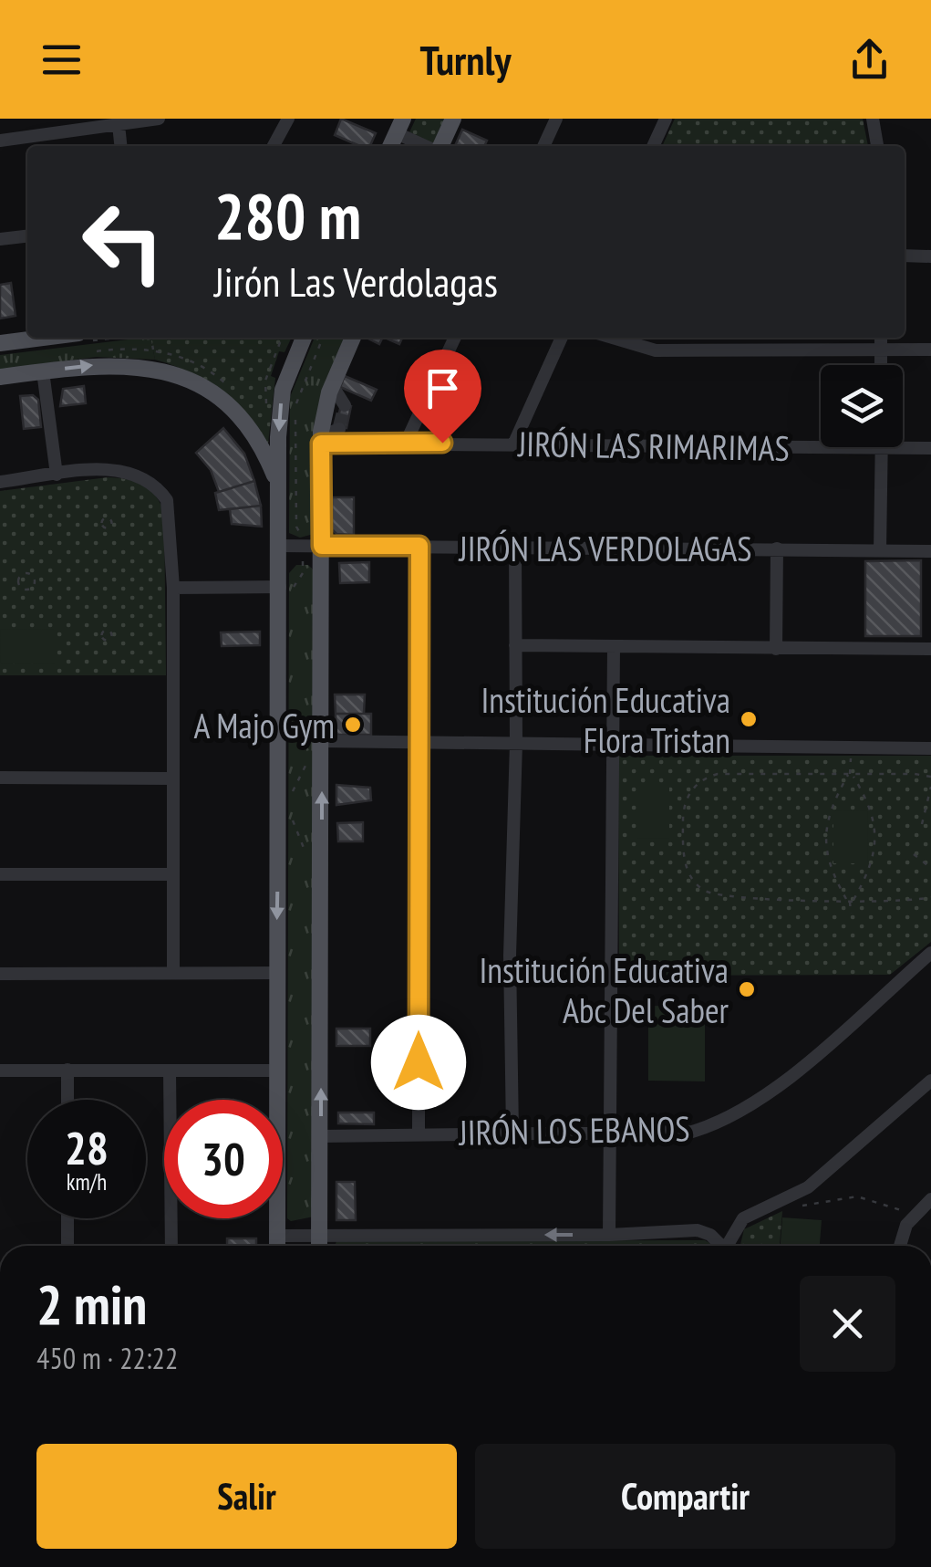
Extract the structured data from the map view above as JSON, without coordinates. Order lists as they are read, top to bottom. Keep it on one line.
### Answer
{"streets":{"street":["JIRÓN LAS RIMARIMAS","JIRÓN LAS VERDOLAGAS","JIRÓN LOS EBANOS"]},"places":["Institución Educativa Flora Tristan","A Majo Gym","Institución Educativa Abc Del Saber"],"page":{"header":"Turnly","turn":["280 m","Jirón Las Verdolagas"],"speed":"28 km/h","limit":"30","heading":["2 min","450 m · 22:22"],"buttons":["Salir","Compartir"]}}
